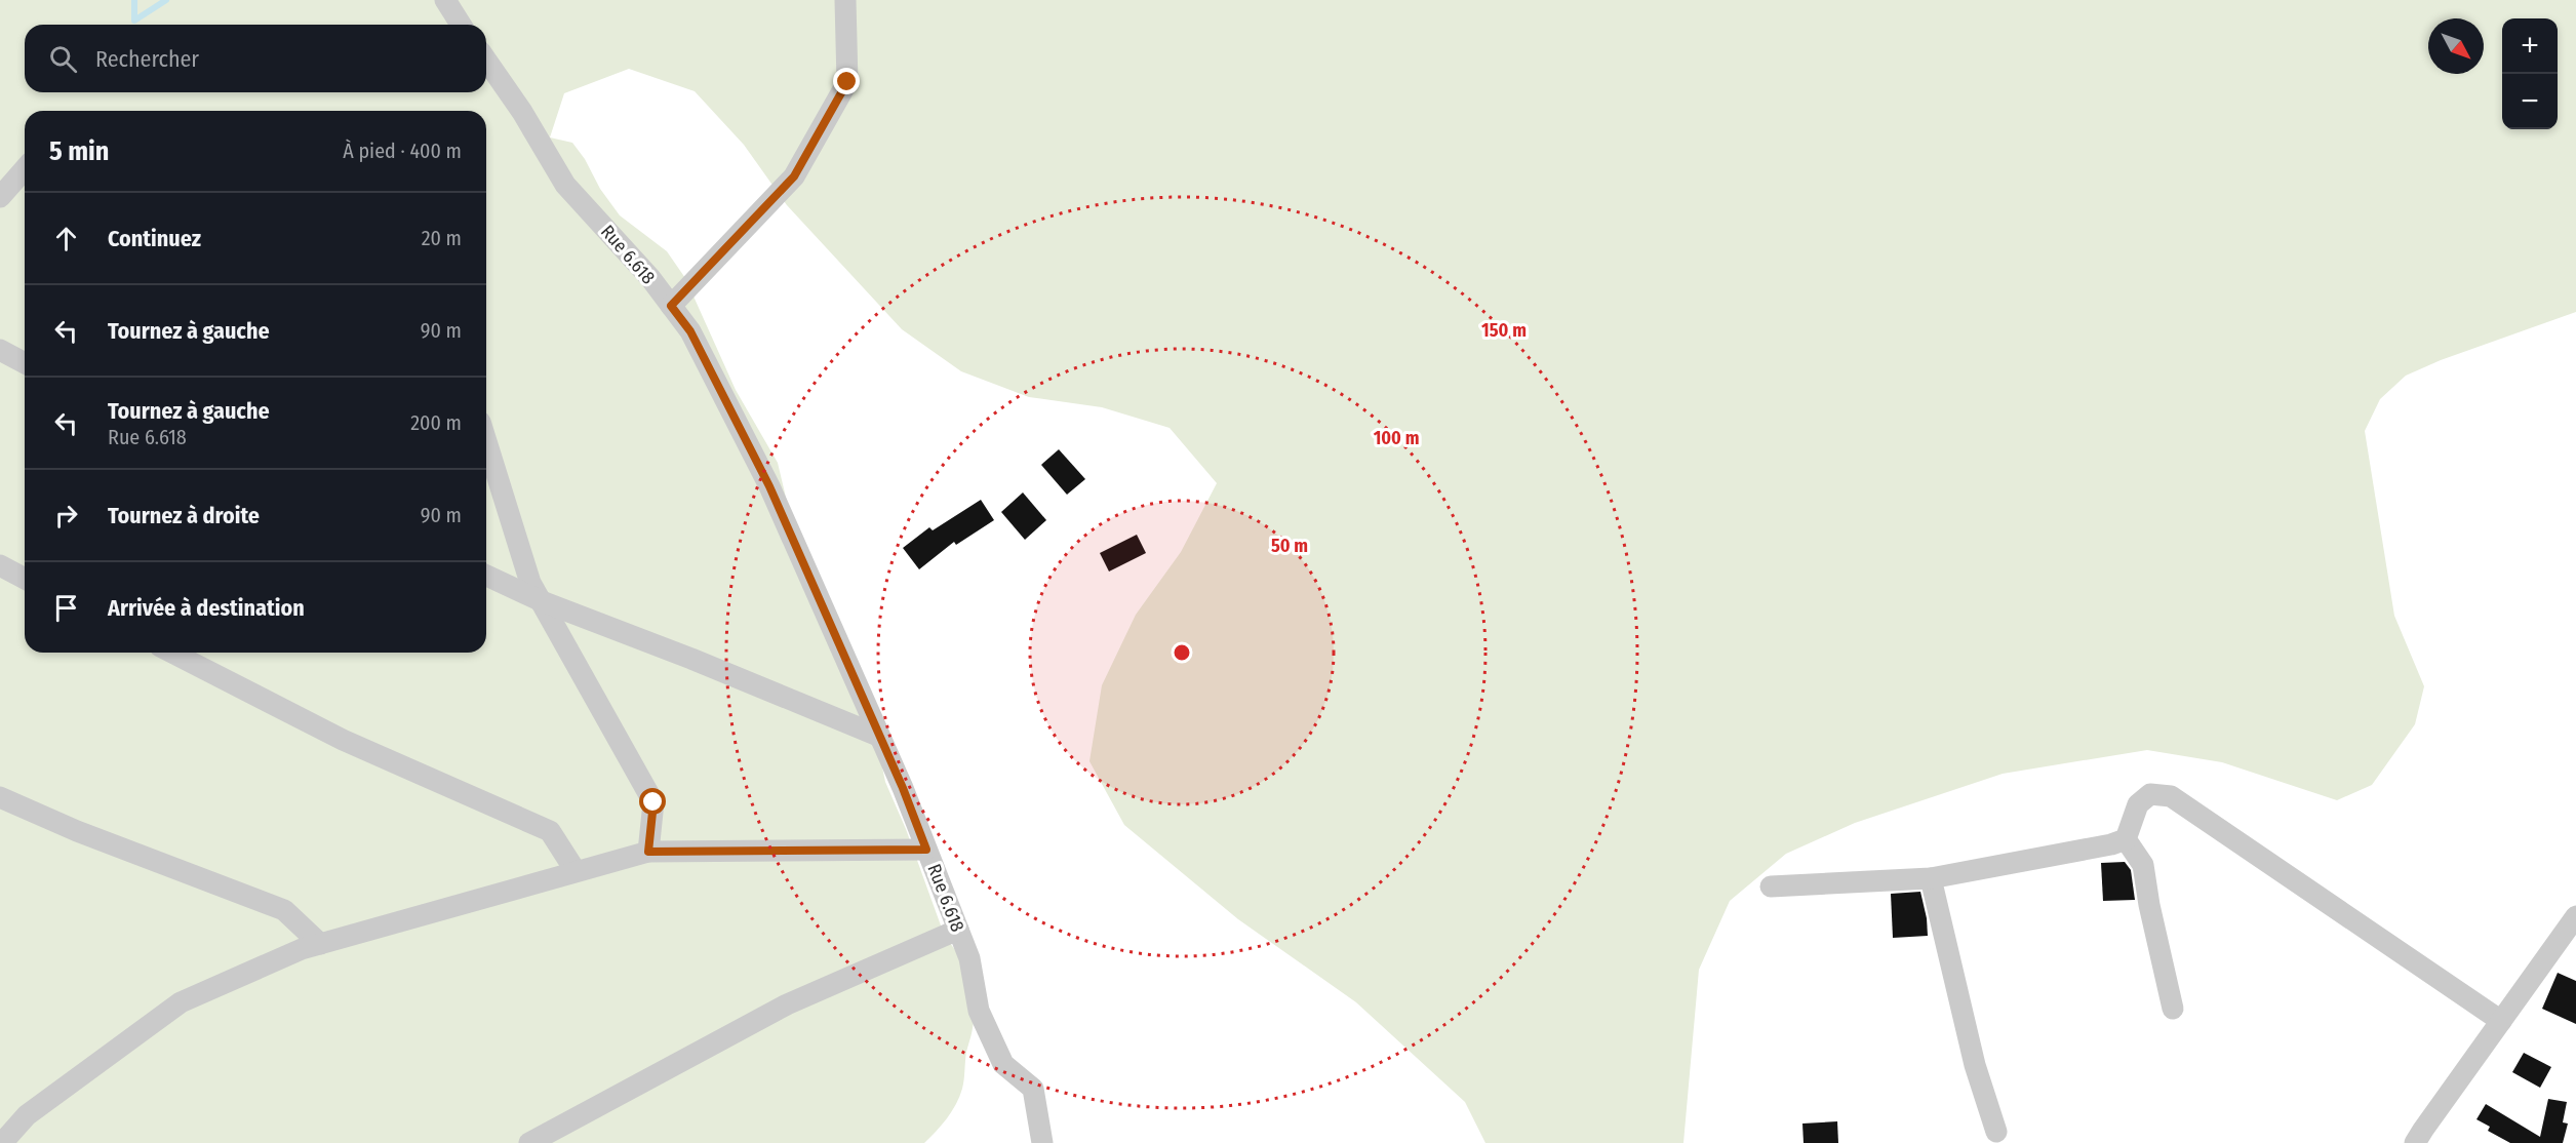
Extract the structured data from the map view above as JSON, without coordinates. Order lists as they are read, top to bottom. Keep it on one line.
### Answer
{"streets":{"street":["Rue 6.618"]},"north":"bottom right","page":{"map_buttons":["+","−"],"search":"Rechercher","heading":["5 min","À pied · 400 m"],"list":[["Continuez","20 m"],["Tournez à gauche","90 m"],["Tournez à gauche","Rue 6.618","200 m"],["Tournez à droite","90 m"],"Arrivée à destination"]},"rings":["150 m","100 m","50 m"]}
